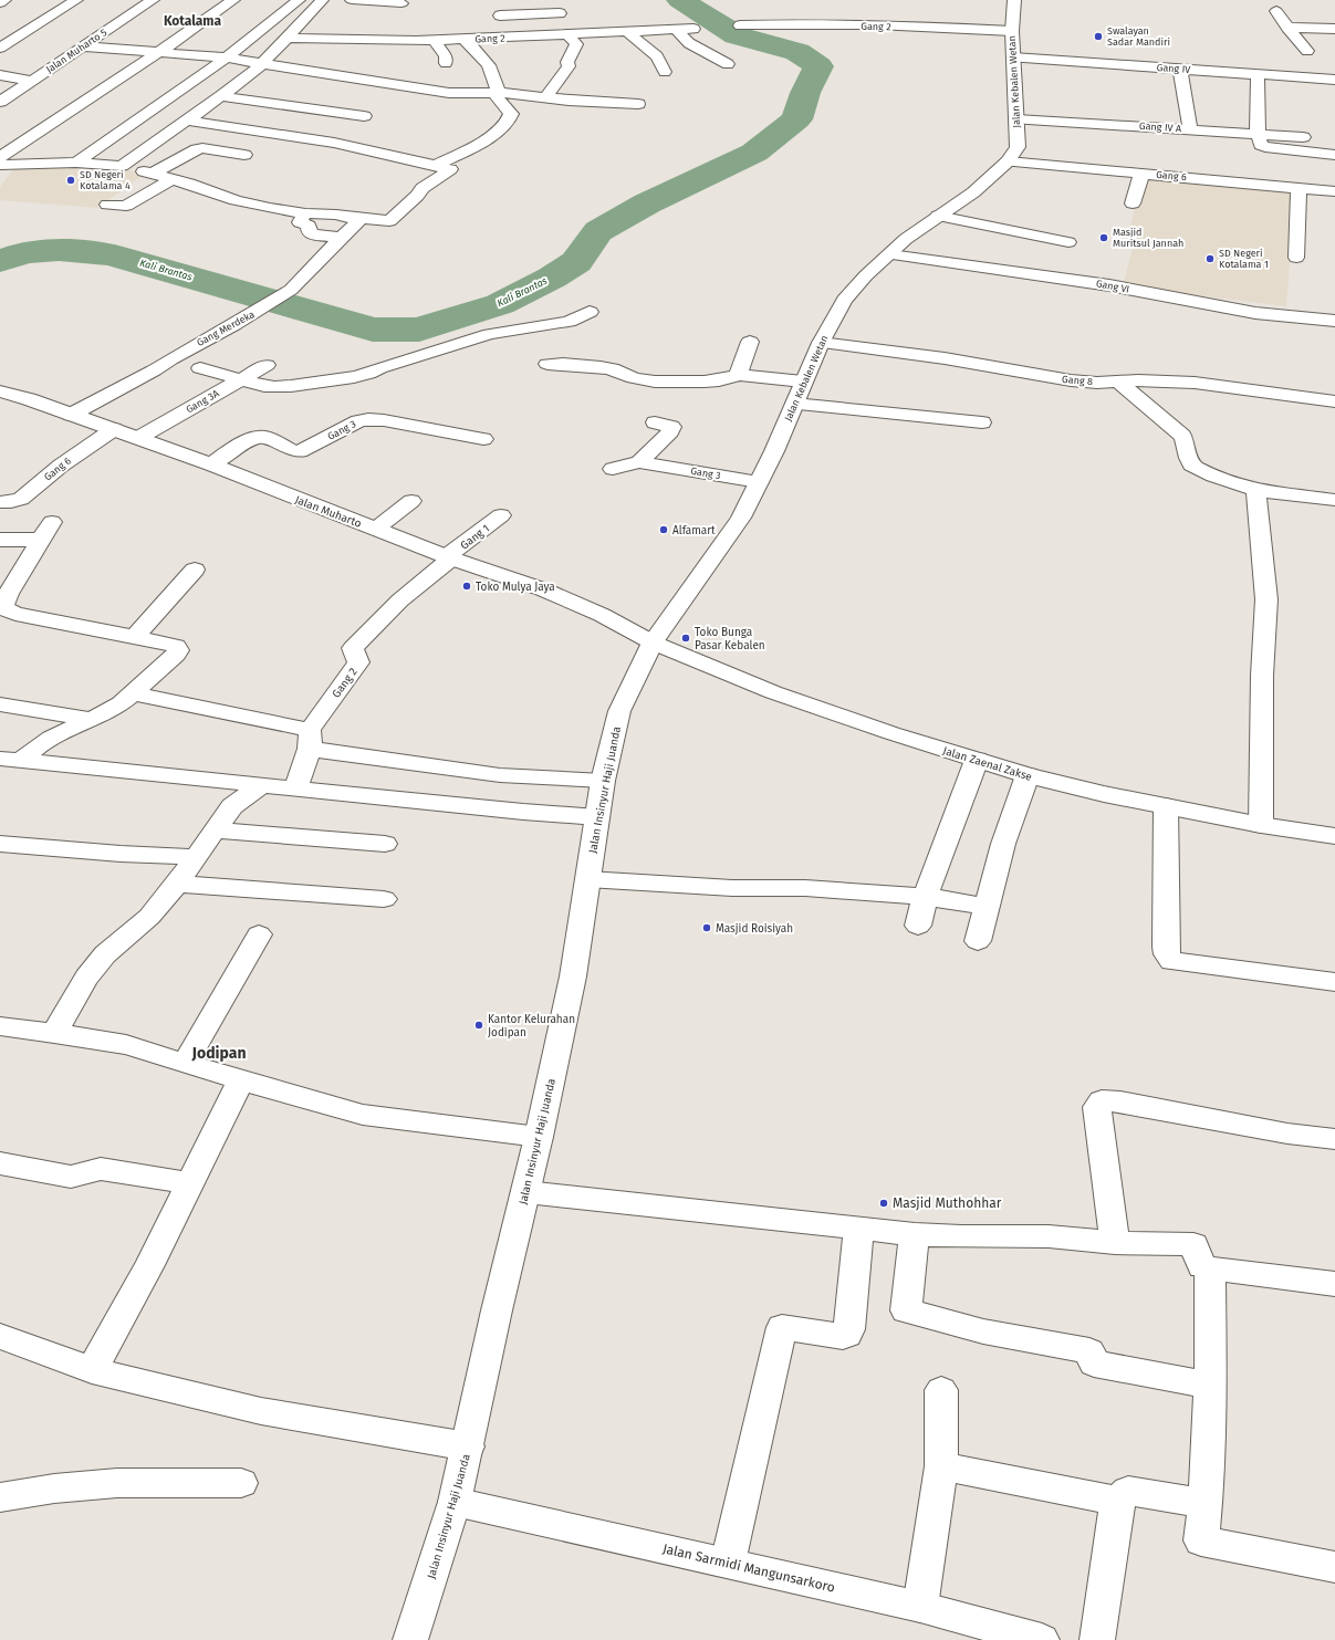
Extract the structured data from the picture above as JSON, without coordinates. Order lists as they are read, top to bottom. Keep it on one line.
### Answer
{"streets":{"street":["Gang 2","Jalan Muharto 5","Gang IV","Jalan Kebalen Wetan","Gang IV A","Gang 6","Gang VI","Gang Merdeka","Gang 8","Gang 3A","Gang 3","Jalan Muharto","Gang 1","Jalan Zaenal Zakse","Jalan Insinyur Haji Juanda","Jalan Sarmidi Mangunsarkoro"]},"crossings":[["Gang 2","Jalan Kebalen Wetan"],["Gang 2","Jalan Muharto"],["Gang 2","Gang 1"],["Gang IV","Jalan Kebalen Wetan"],["Jalan Kebalen Wetan","Gang IV A"],["Jalan Kebalen Wetan","Gang 6"],["Jalan Kebalen Wetan","Gang VI"],["Jalan Kebalen Wetan","Gang 8"],["Jalan Kebalen Wetan","Gang 3"],["Jalan Kebalen Wetan","Jalan Muharto"],["Jalan Kebalen Wetan","Jalan Zaenal Zakse"],["Jalan Kebalen Wetan","Jalan Insinyur Haji Juanda"],["Gang 6","Jalan Muharto"],["Gang Merdeka","Jalan Muharto"],["Gang 3A","Jalan Muharto"],["Gang 3","Jalan Muharto"],["Jalan Muharto","Gang 1"],["Jalan Muharto","Jalan Zaenal Zakse"],["Jalan Muharto","Jalan Insinyur Haji Juanda"],["Jalan Zaenal Zakse","Jalan Insinyur Haji Juanda"],["Jalan Insinyur Haji Juanda","Jalan Sarmidi Mangunsarkoro"]],"districts":["Kotalama","Jodipan"],"water":["Kali Brantas"],"places":["Swalayan Sadar Mandiri","SD Negeri Kotalama 4","Masjid Muritsul Jannah","SD Negeri Kotalama 1","Alfamart","Toko Mulya Jaya","Toko Bunga Pasar Kebalen","Masjid Roisiyah","Kantor Kelurahan Jodipan","Masjid Muthohhar"]}
